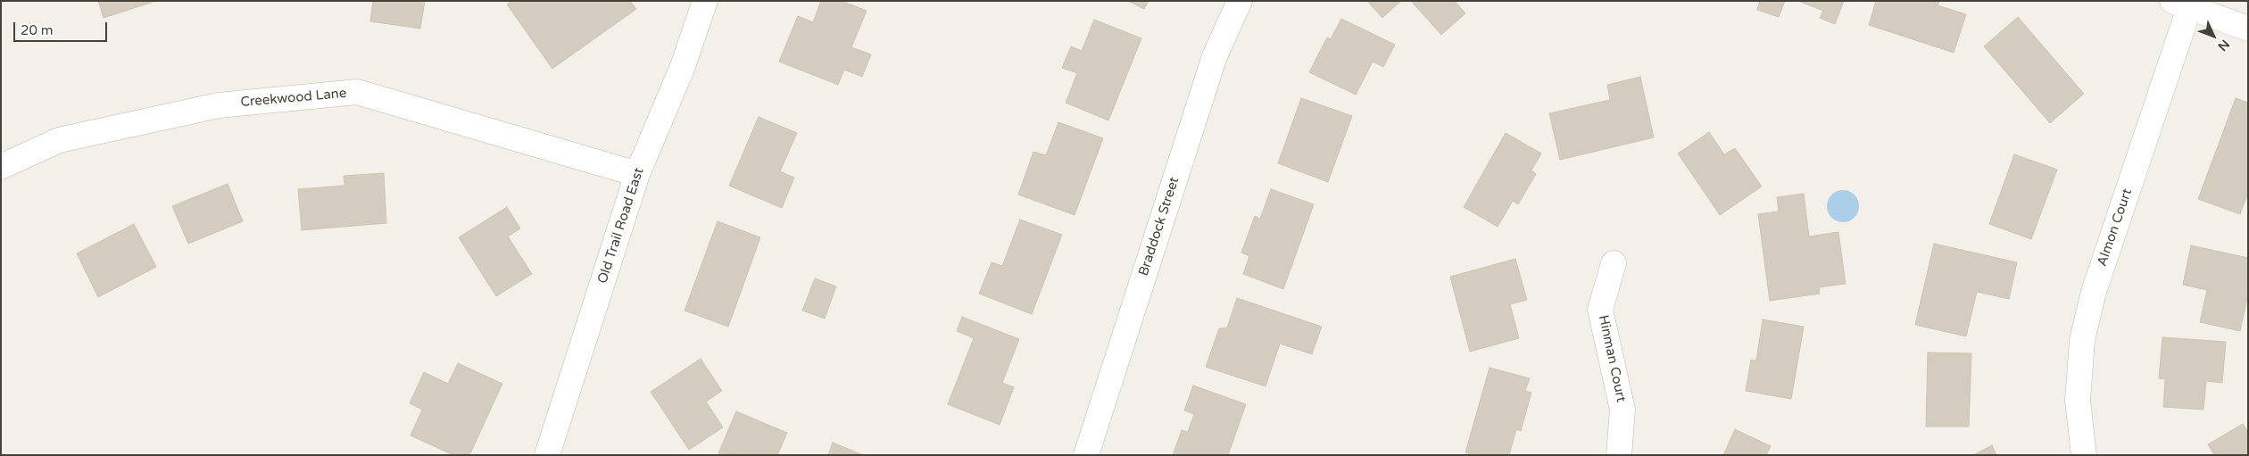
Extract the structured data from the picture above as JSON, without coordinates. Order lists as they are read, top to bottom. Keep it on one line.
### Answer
{"streets":{"street":["Creekwood Lane","Old Trail Road East","Braddock Street","Almon Court","Hinman Court"]},"crossings":[["Creekwood Lane","Old Trail Road East"]],"scale_bar":"20 m","north":"bottom right"}
